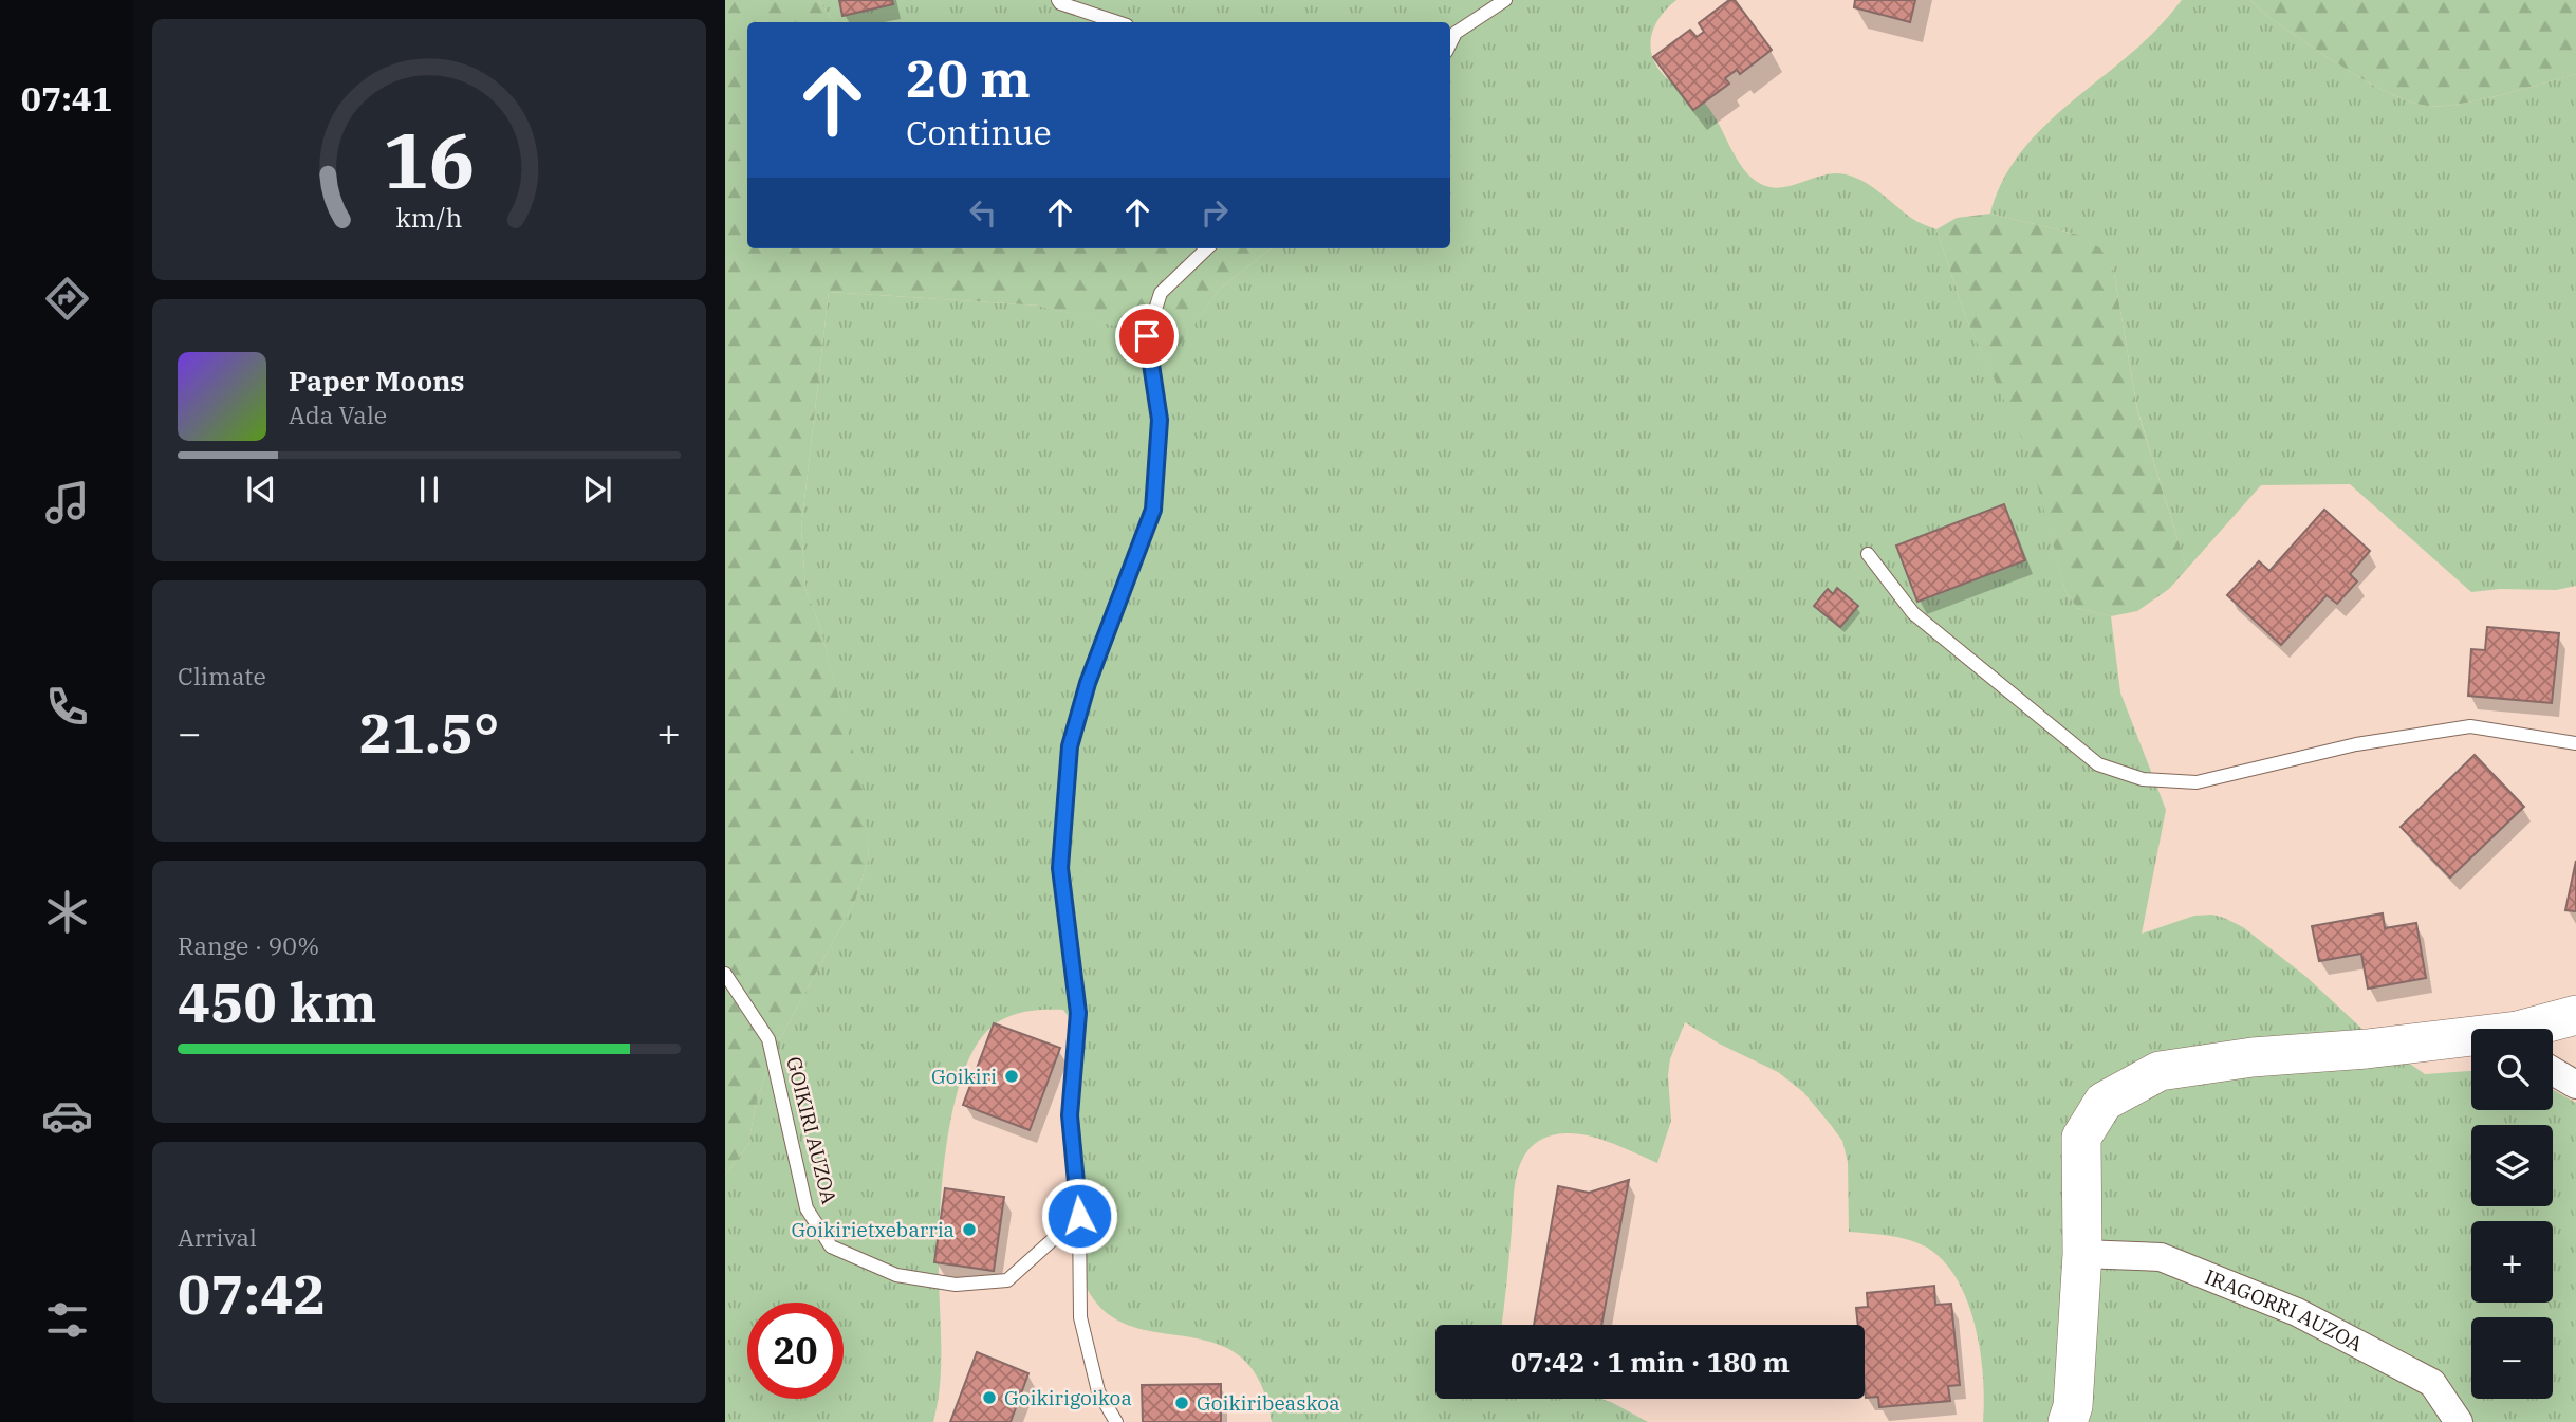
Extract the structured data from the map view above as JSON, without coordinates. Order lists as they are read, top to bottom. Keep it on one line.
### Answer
{"streets":{"street":["IRAGORRI AUZOA"],"lane":["GOIKIRI AUZOA"]},"places":["Goikiri","Goikirietxebarria","Goikirigoikoa","Goikiribeaskoa"],"page":{"tabs":"07:41","turn":["20 m","Continue"],"song":["Paper Moons","Ada Vale"],"tile":["Climate",["Range · 90%","450 km"],["Arrival","07:42"]],"heat":["−","21.5°","+"],"map_buttons":["+","−"],"limit":"20","trip":"07:42 · 1 min · 180 m","gauge":["16","km/h"]}}
